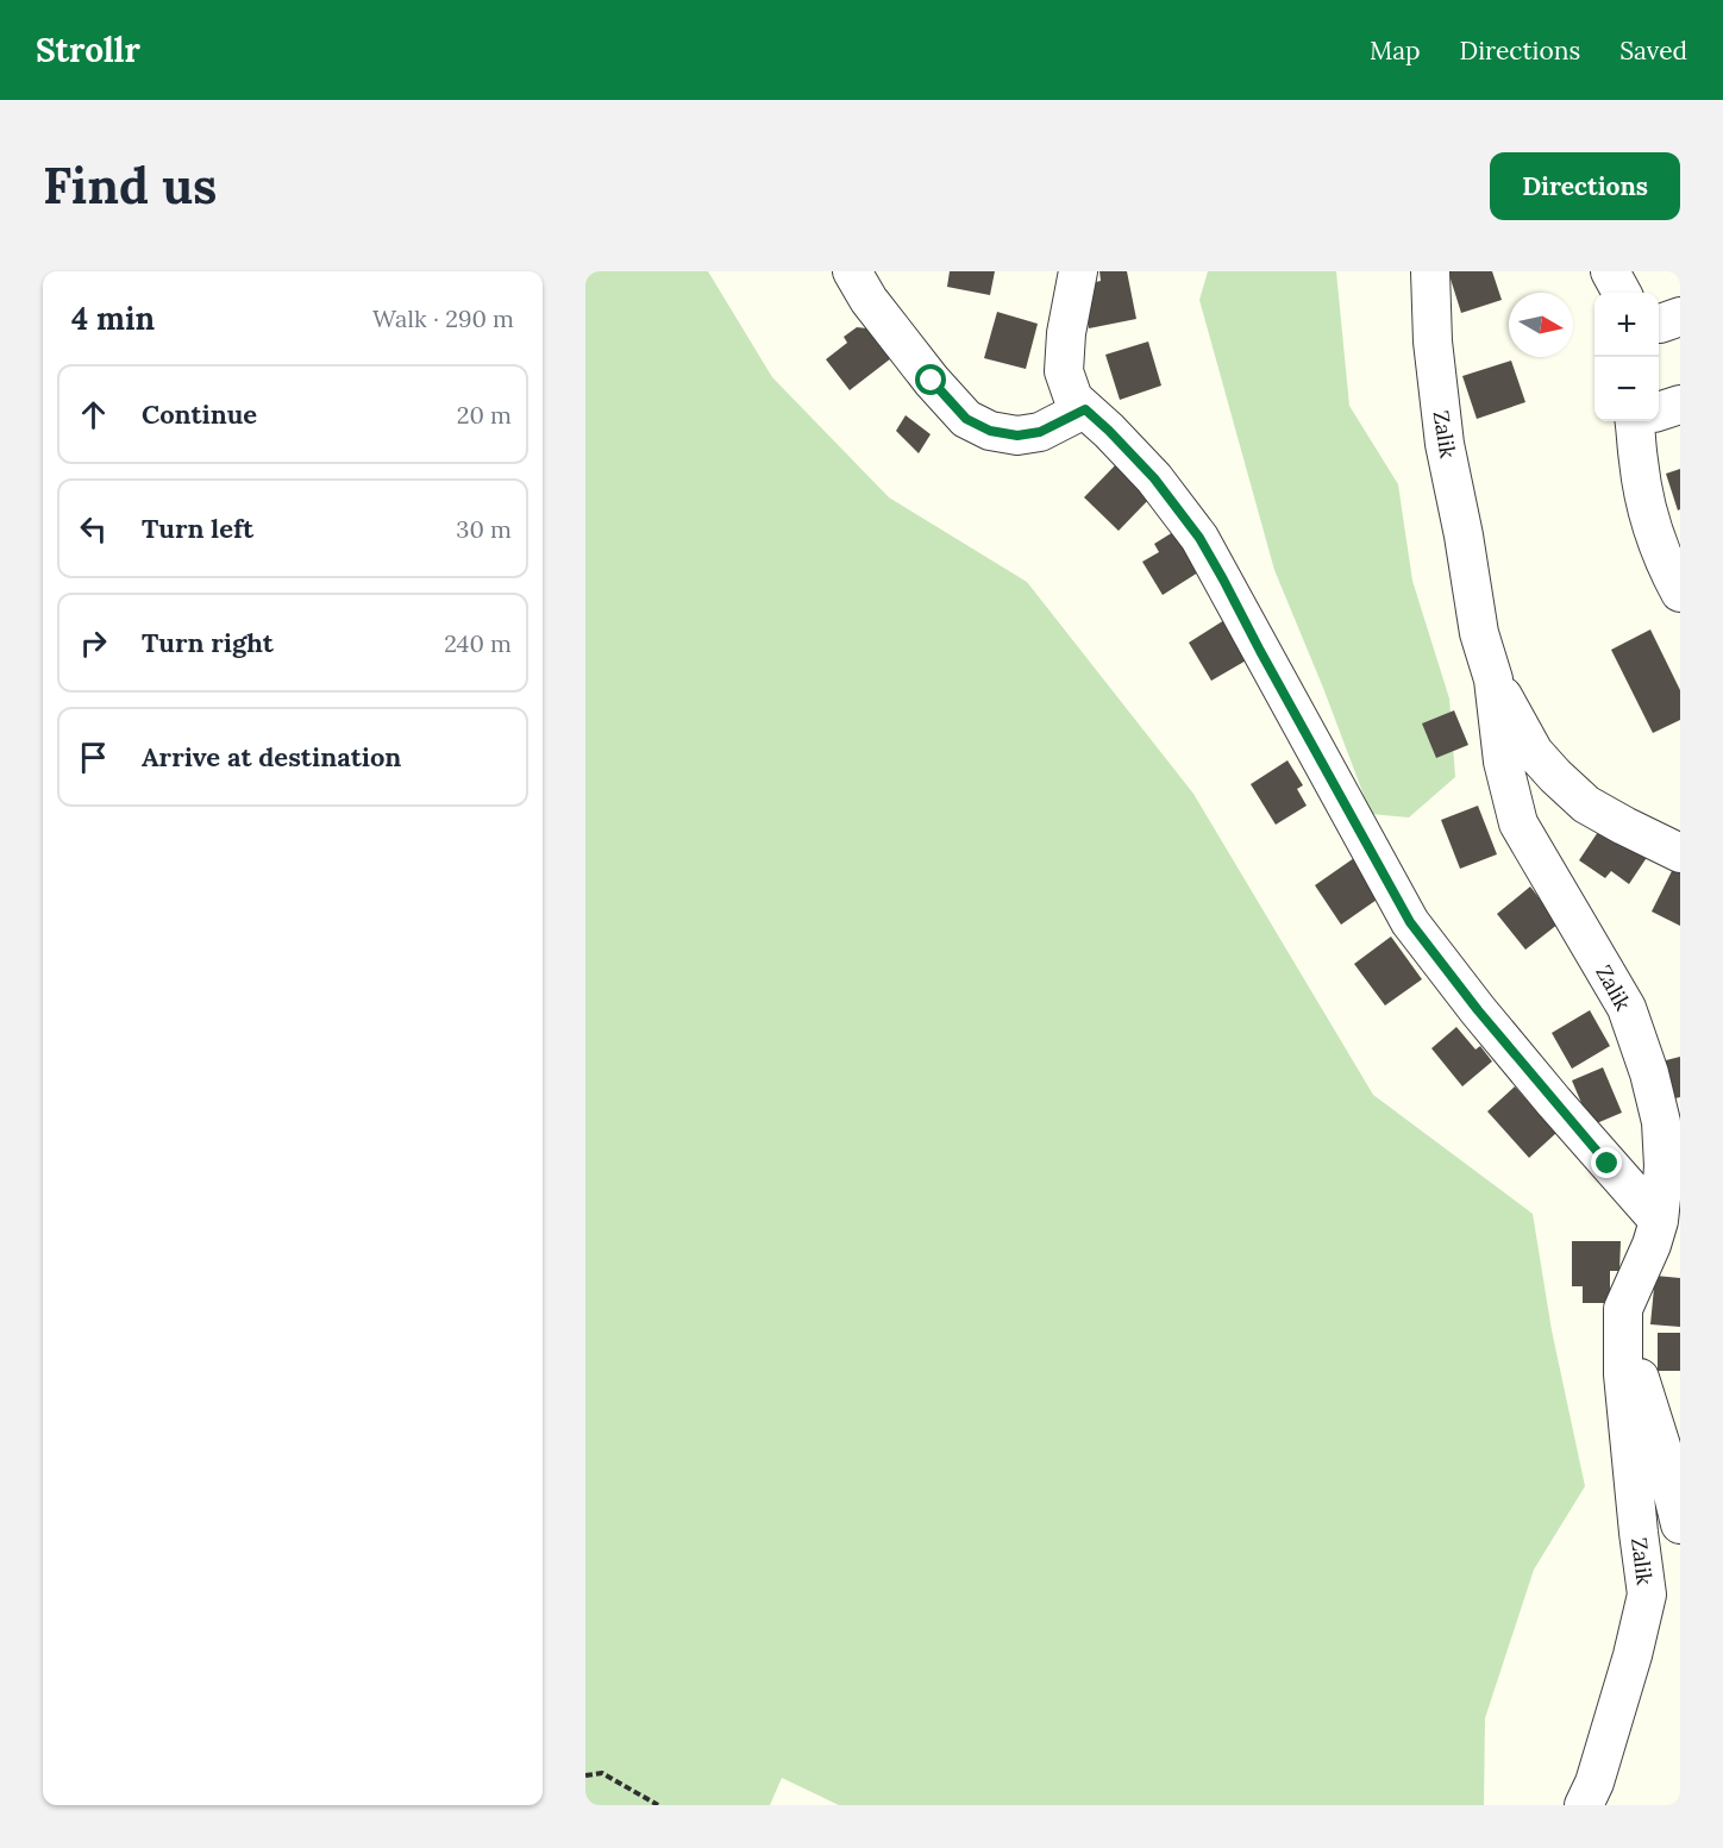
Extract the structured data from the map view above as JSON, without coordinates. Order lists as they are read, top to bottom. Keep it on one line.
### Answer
{"streets":{"street":["Zalik"]},"north":"right","page":{"header":"Strollr","nav":["Map","Directions","Saved"],"buttons":"Directions","title":"Find us","heading":["4 min","Walk · 290 m"],"map_buttons":["+","−"],"list":[["Continue","20 m"],["Turn left","30 m"],["Turn right","240 m"],"Arrive at destination"]}}
